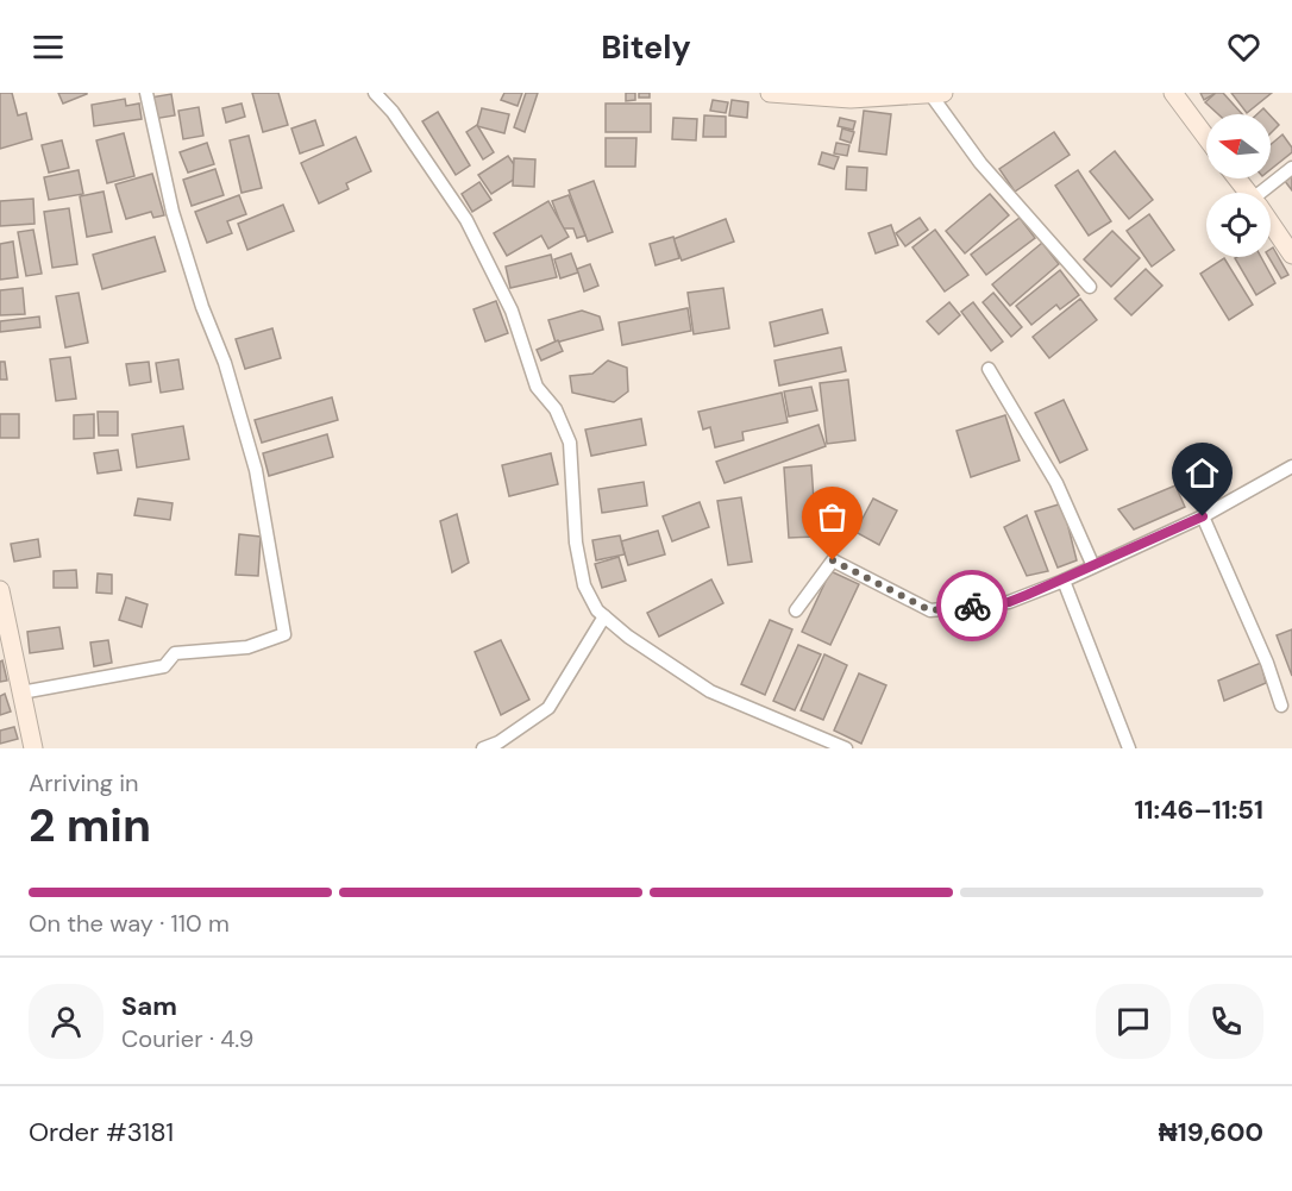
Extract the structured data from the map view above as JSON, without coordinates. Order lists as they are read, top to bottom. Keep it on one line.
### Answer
{"north":"left","page":{"header":"Bitely","heading":["2 min","Arriving in","11:46–11:51"],"panel":["Sam","Courier · 4.9","Order #3181","₦19,600"],"bar":"On the way · 110 m"}}
